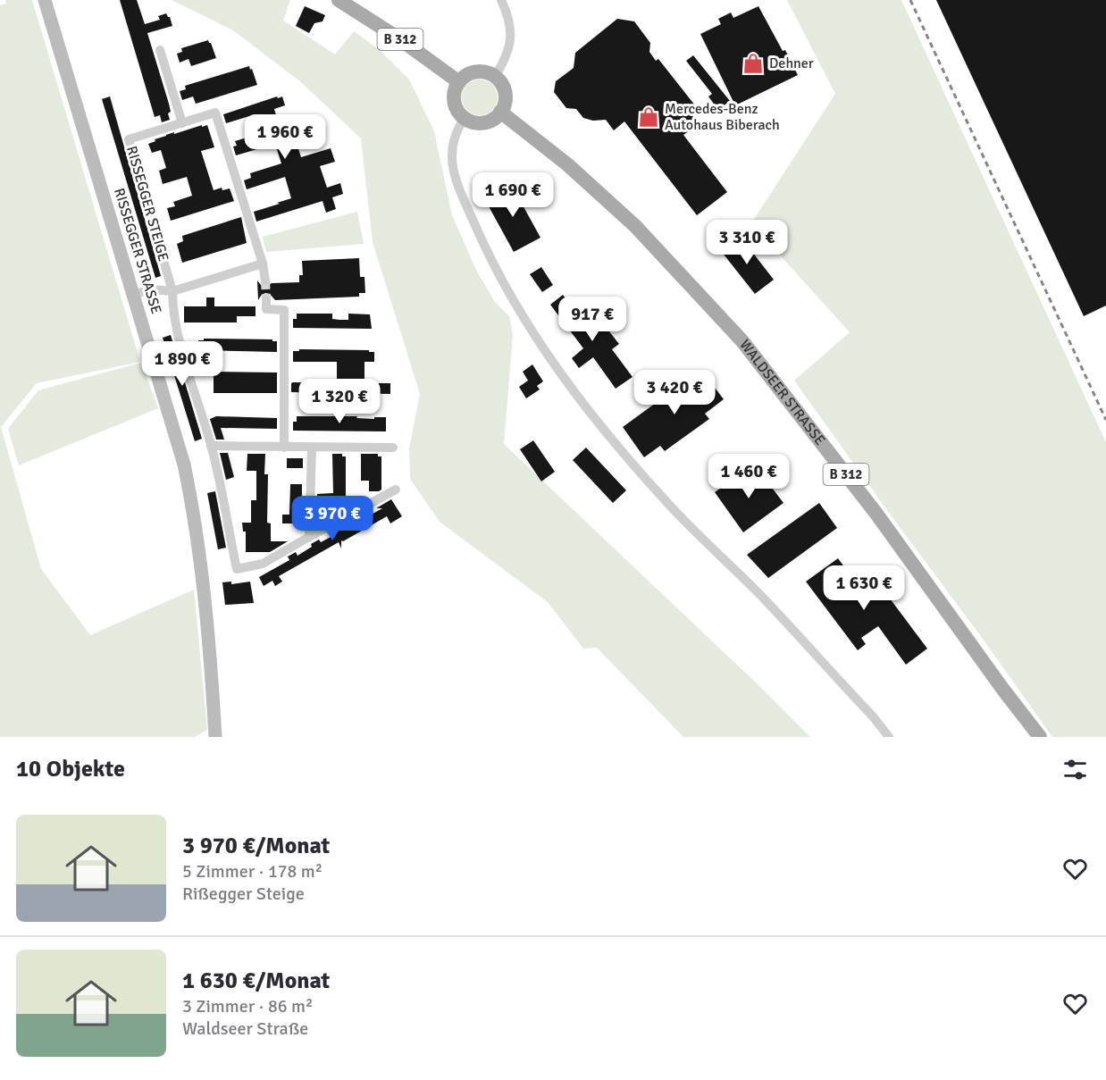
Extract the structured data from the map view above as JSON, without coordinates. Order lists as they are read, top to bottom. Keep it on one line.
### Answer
{"streets":{"main road":["B 312","WALDSEER STRASSE"],"street":["RISSEGGER STEIGE","RISSEGGER STRASSE"]},"crossings":[["B 312","WALDSEER STRASSE"]],"places":{"shop":["Dehner","Mercedes-Benz Autohaus Biberach"]},"page":{"price":["1 960 €","1 690 €","3 310 €","917 €","1 890 €","3 420 €","1 320 €","1 460 €","3 970 €","1 630 €"],"heading":"10 Objekte","list":[{"name":"3 970 €/Monat","note":"5 Zimmer · 178 m² · Rißegger Steige"},{"name":"1 630 €/Monat","note":"3 Zimmer · 86 m² · Waldseer Straße"}]}}
